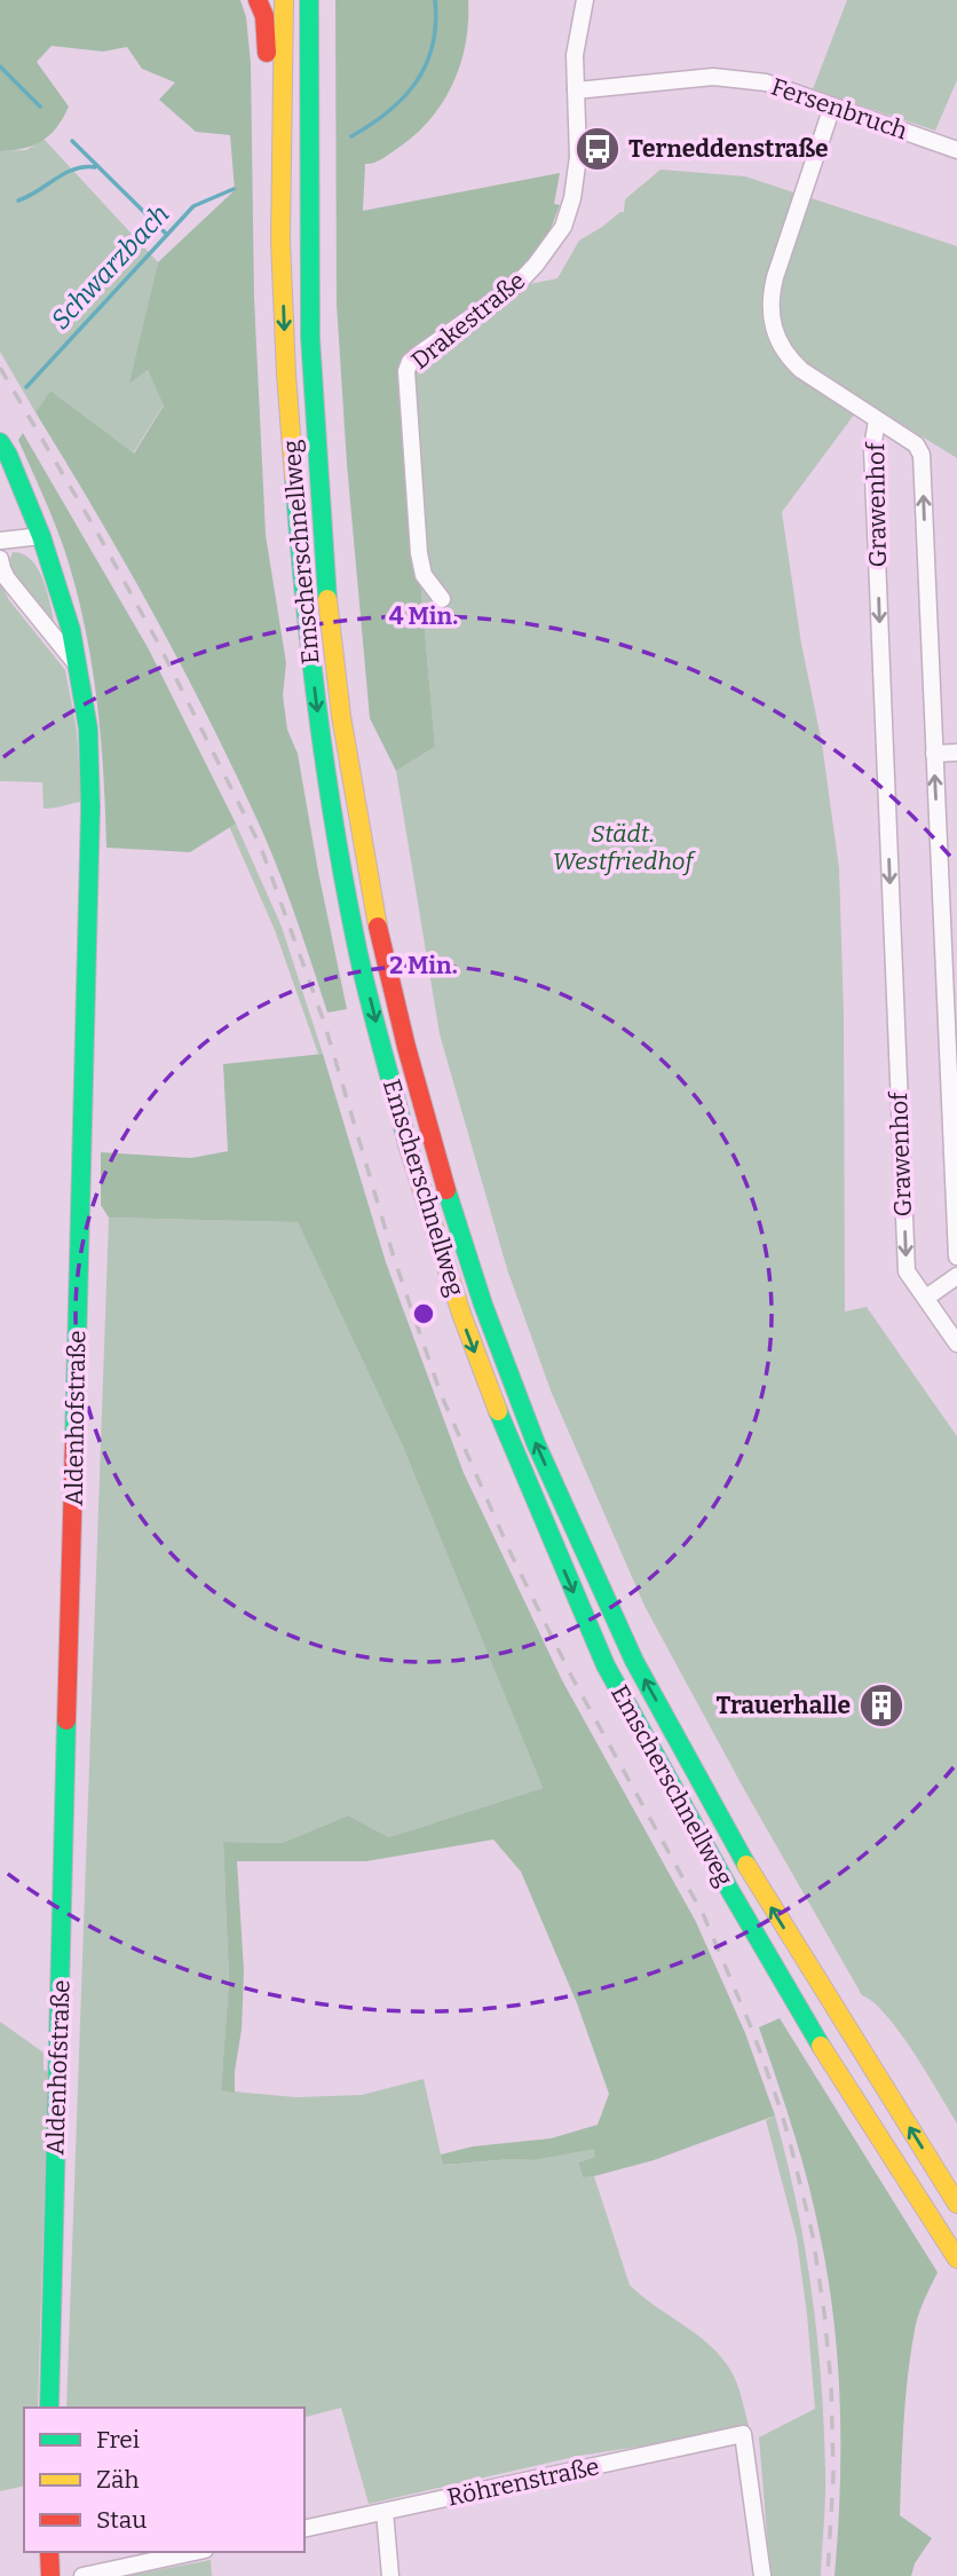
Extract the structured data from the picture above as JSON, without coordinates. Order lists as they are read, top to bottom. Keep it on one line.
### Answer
{"streets":{"main road":["Emscherschnellweg","Aldenhofstraße"],"street":["Fersenbruch","Drakestraße","Grawenhof","Röhrenstraße"]},"crossings":[["Fersenbruch","Drakestraße"]],"water":["Schwarzbach"],"parks":["Städt. Westfriedhof"],"places":{"bus stop":["Terneddenstraße"],"building":["Trauerhalle"]},"legend":["Frei","Zäh","Stau"],"rings":["4 Min.","2 Min."]}
